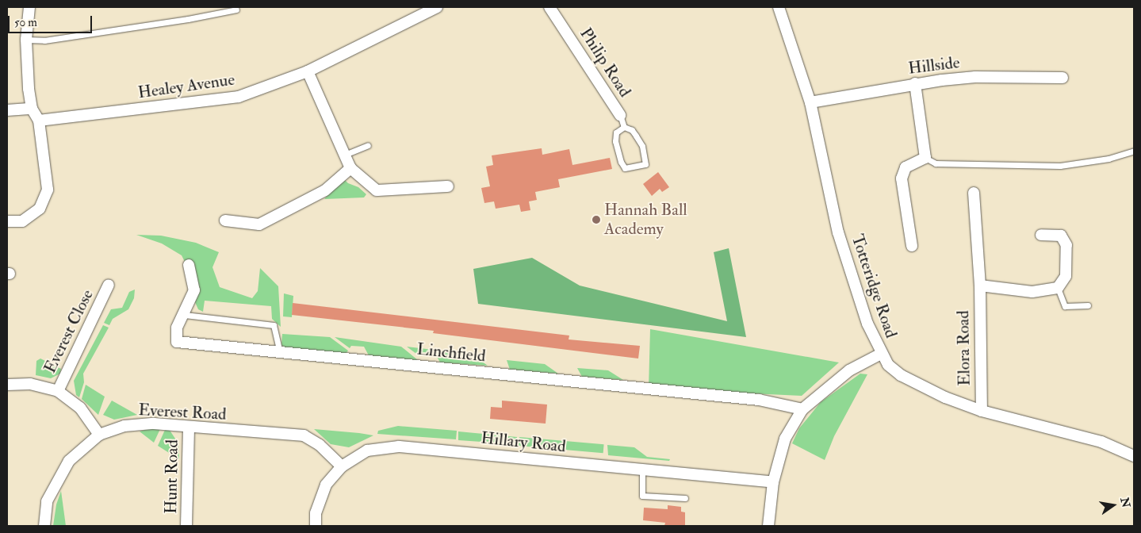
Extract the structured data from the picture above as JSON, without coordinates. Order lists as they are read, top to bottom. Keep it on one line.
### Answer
{"streets":{"street":["Philip Road","Hillside","Healey Avenue","Totteridge Road","Everest Close","Elora Road","Linchfield","Everest Road","Hillary Road","Hunt Road"]},"crossings":[["Hillside","Totteridge Road"],["Totteridge Road","Elora Road"],["Everest Road","Hillary Road"],["Everest Road","Hunt Road"]],"places":["Hannah Ball Academy"],"scale_bar":"50 m","north":"right"}
